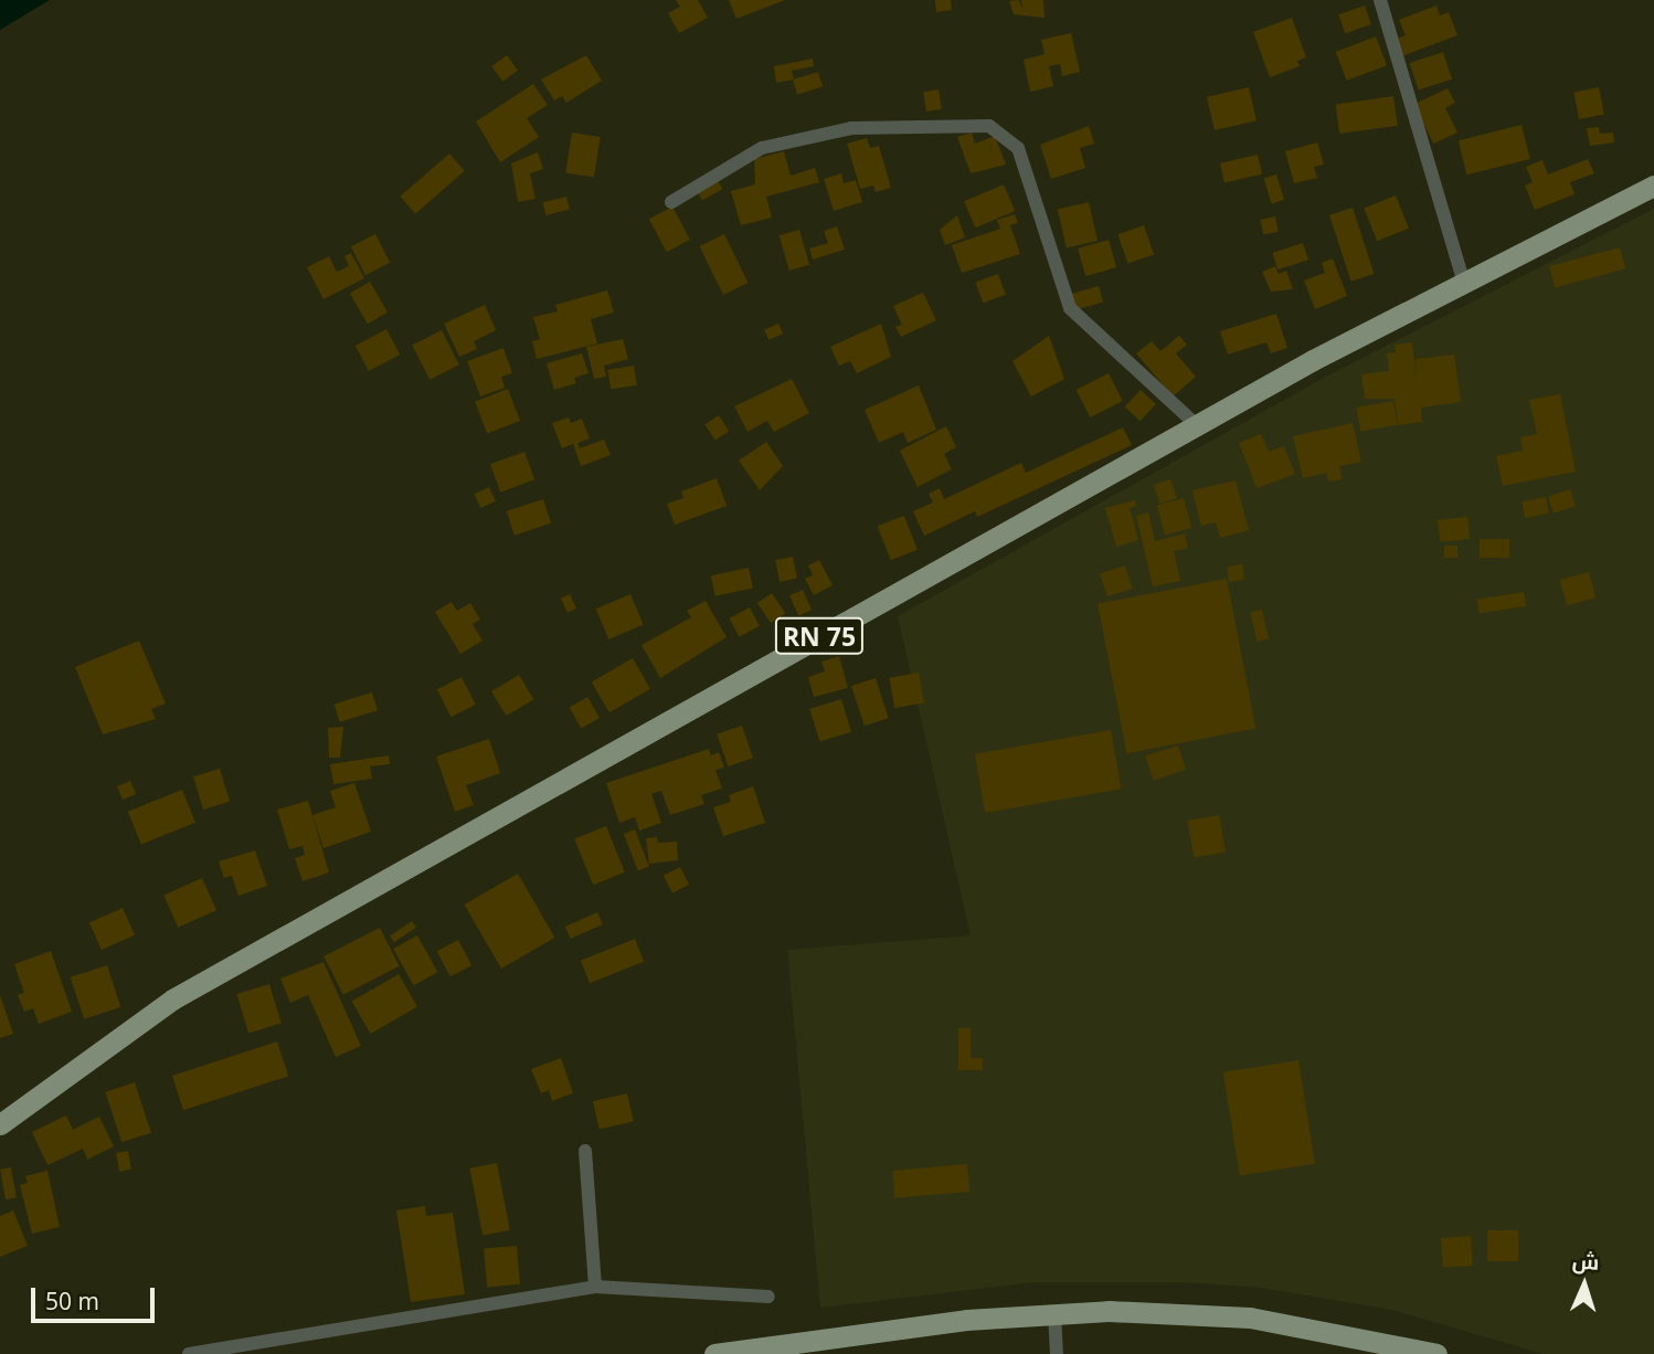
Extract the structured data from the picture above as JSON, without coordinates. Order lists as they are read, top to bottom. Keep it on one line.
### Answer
{"streets":{"main road":["RN 75"]},"scale_bar":"50 m","north":"top"}
